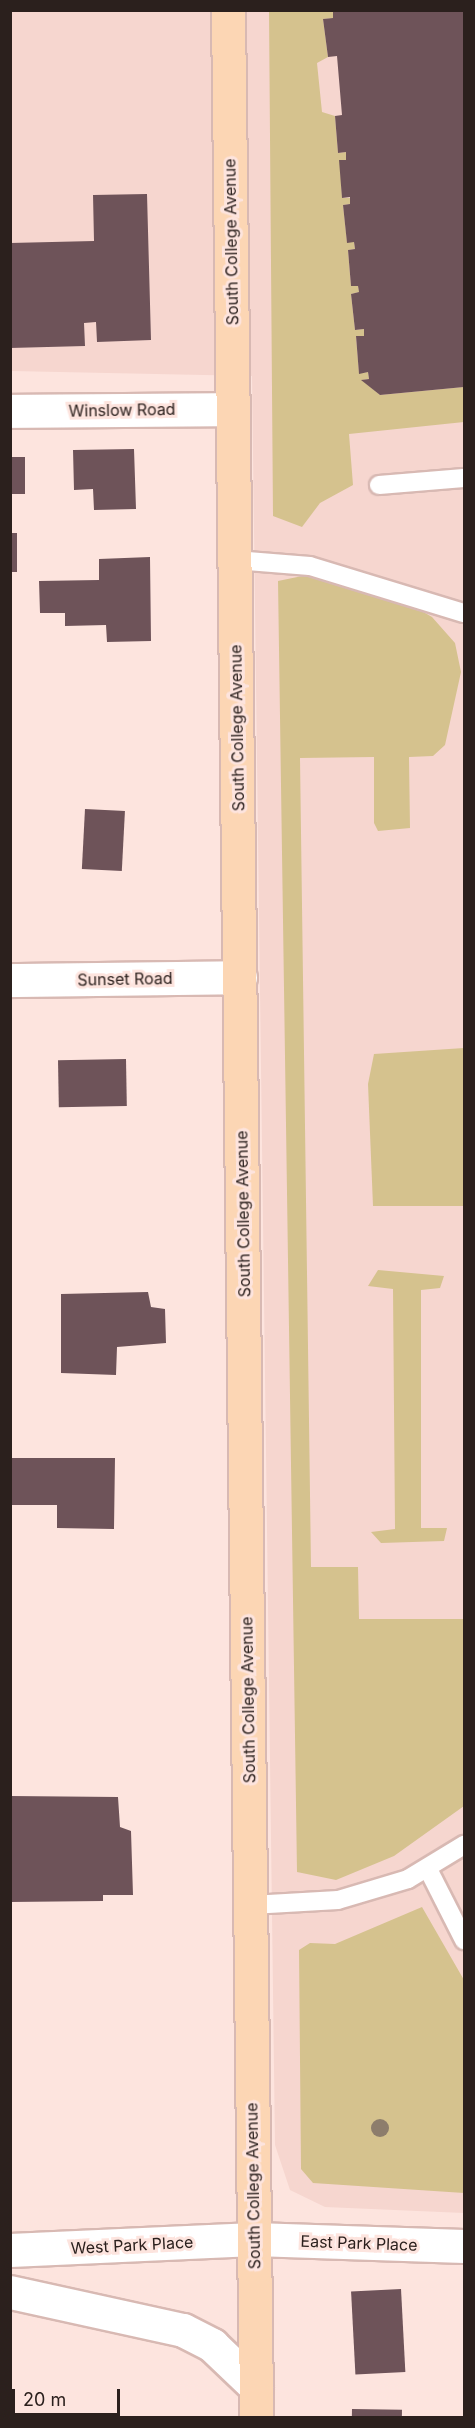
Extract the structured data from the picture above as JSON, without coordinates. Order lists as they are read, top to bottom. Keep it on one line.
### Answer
{"streets":{"main road":["South College Avenue"],"street":["Winslow Road","Sunset Road","East Park Place","West Park Place"]},"crossings":[["South College Avenue","Winslow Road"],["South College Avenue","Sunset Road"],["South College Avenue","East Park Place"],["South College Avenue","West Park Place"],["East Park Place","West Park Place"]],"scale_bar":"20 m"}
